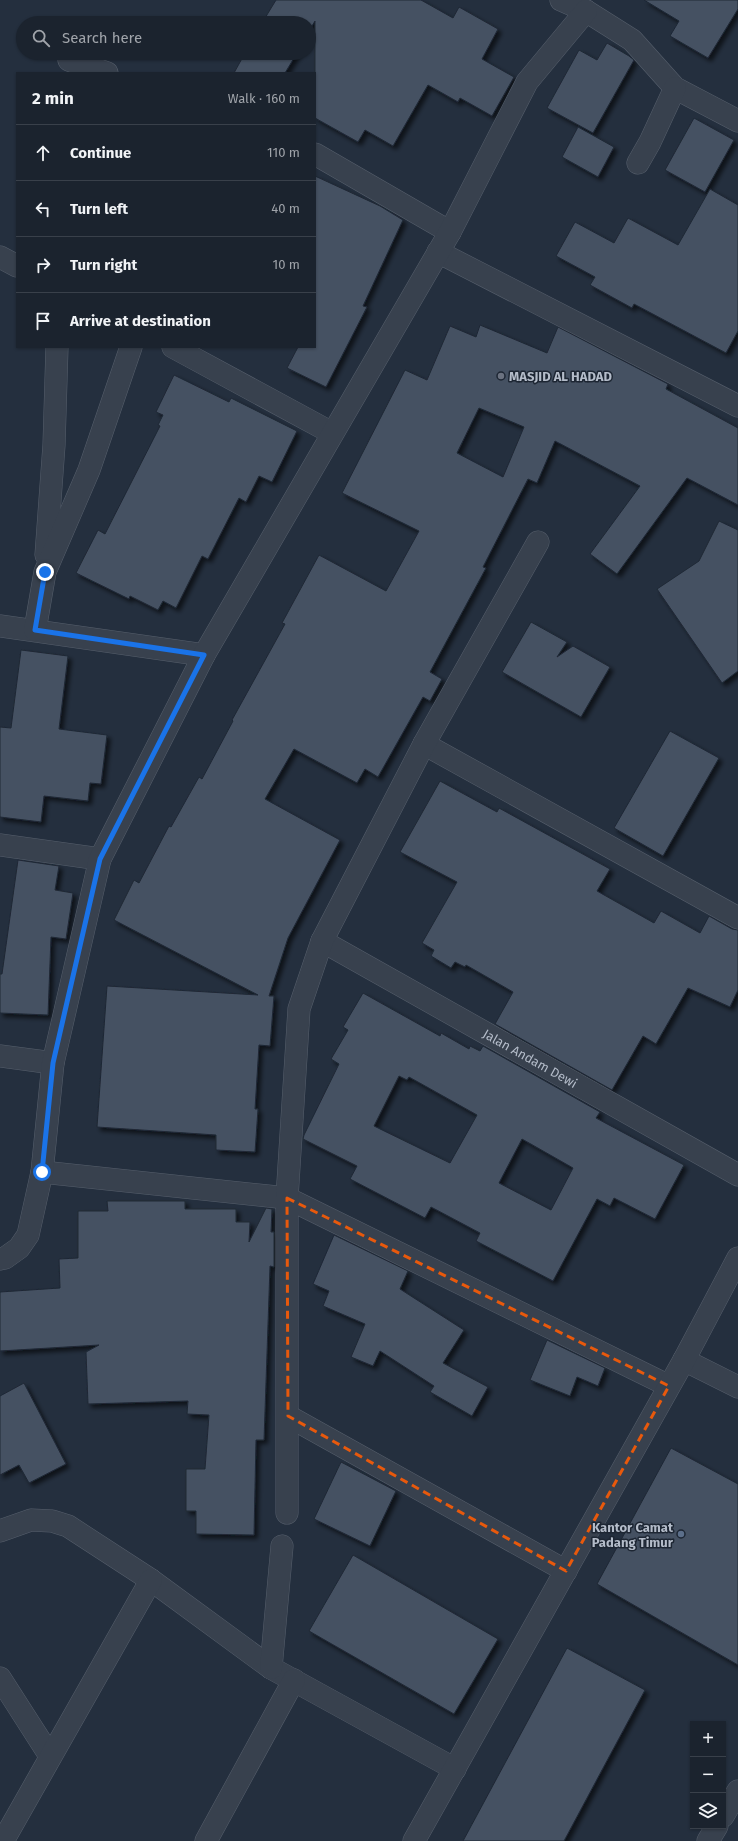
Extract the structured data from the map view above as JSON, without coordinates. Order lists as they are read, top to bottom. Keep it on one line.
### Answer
{"streets":{"street":["Jalan Andam Dewi"]},"places":["MASJID AL HADAD","Kantor Camat Padang Timur"],"page":{"search":"Search here","heading":["2 min","Walk · 160 m"],"list":[["Continue","110 m"],["Turn left","40 m"],["Turn right","10 m"],"Arrive at destination"],"map_buttons":["+","−"]}}
